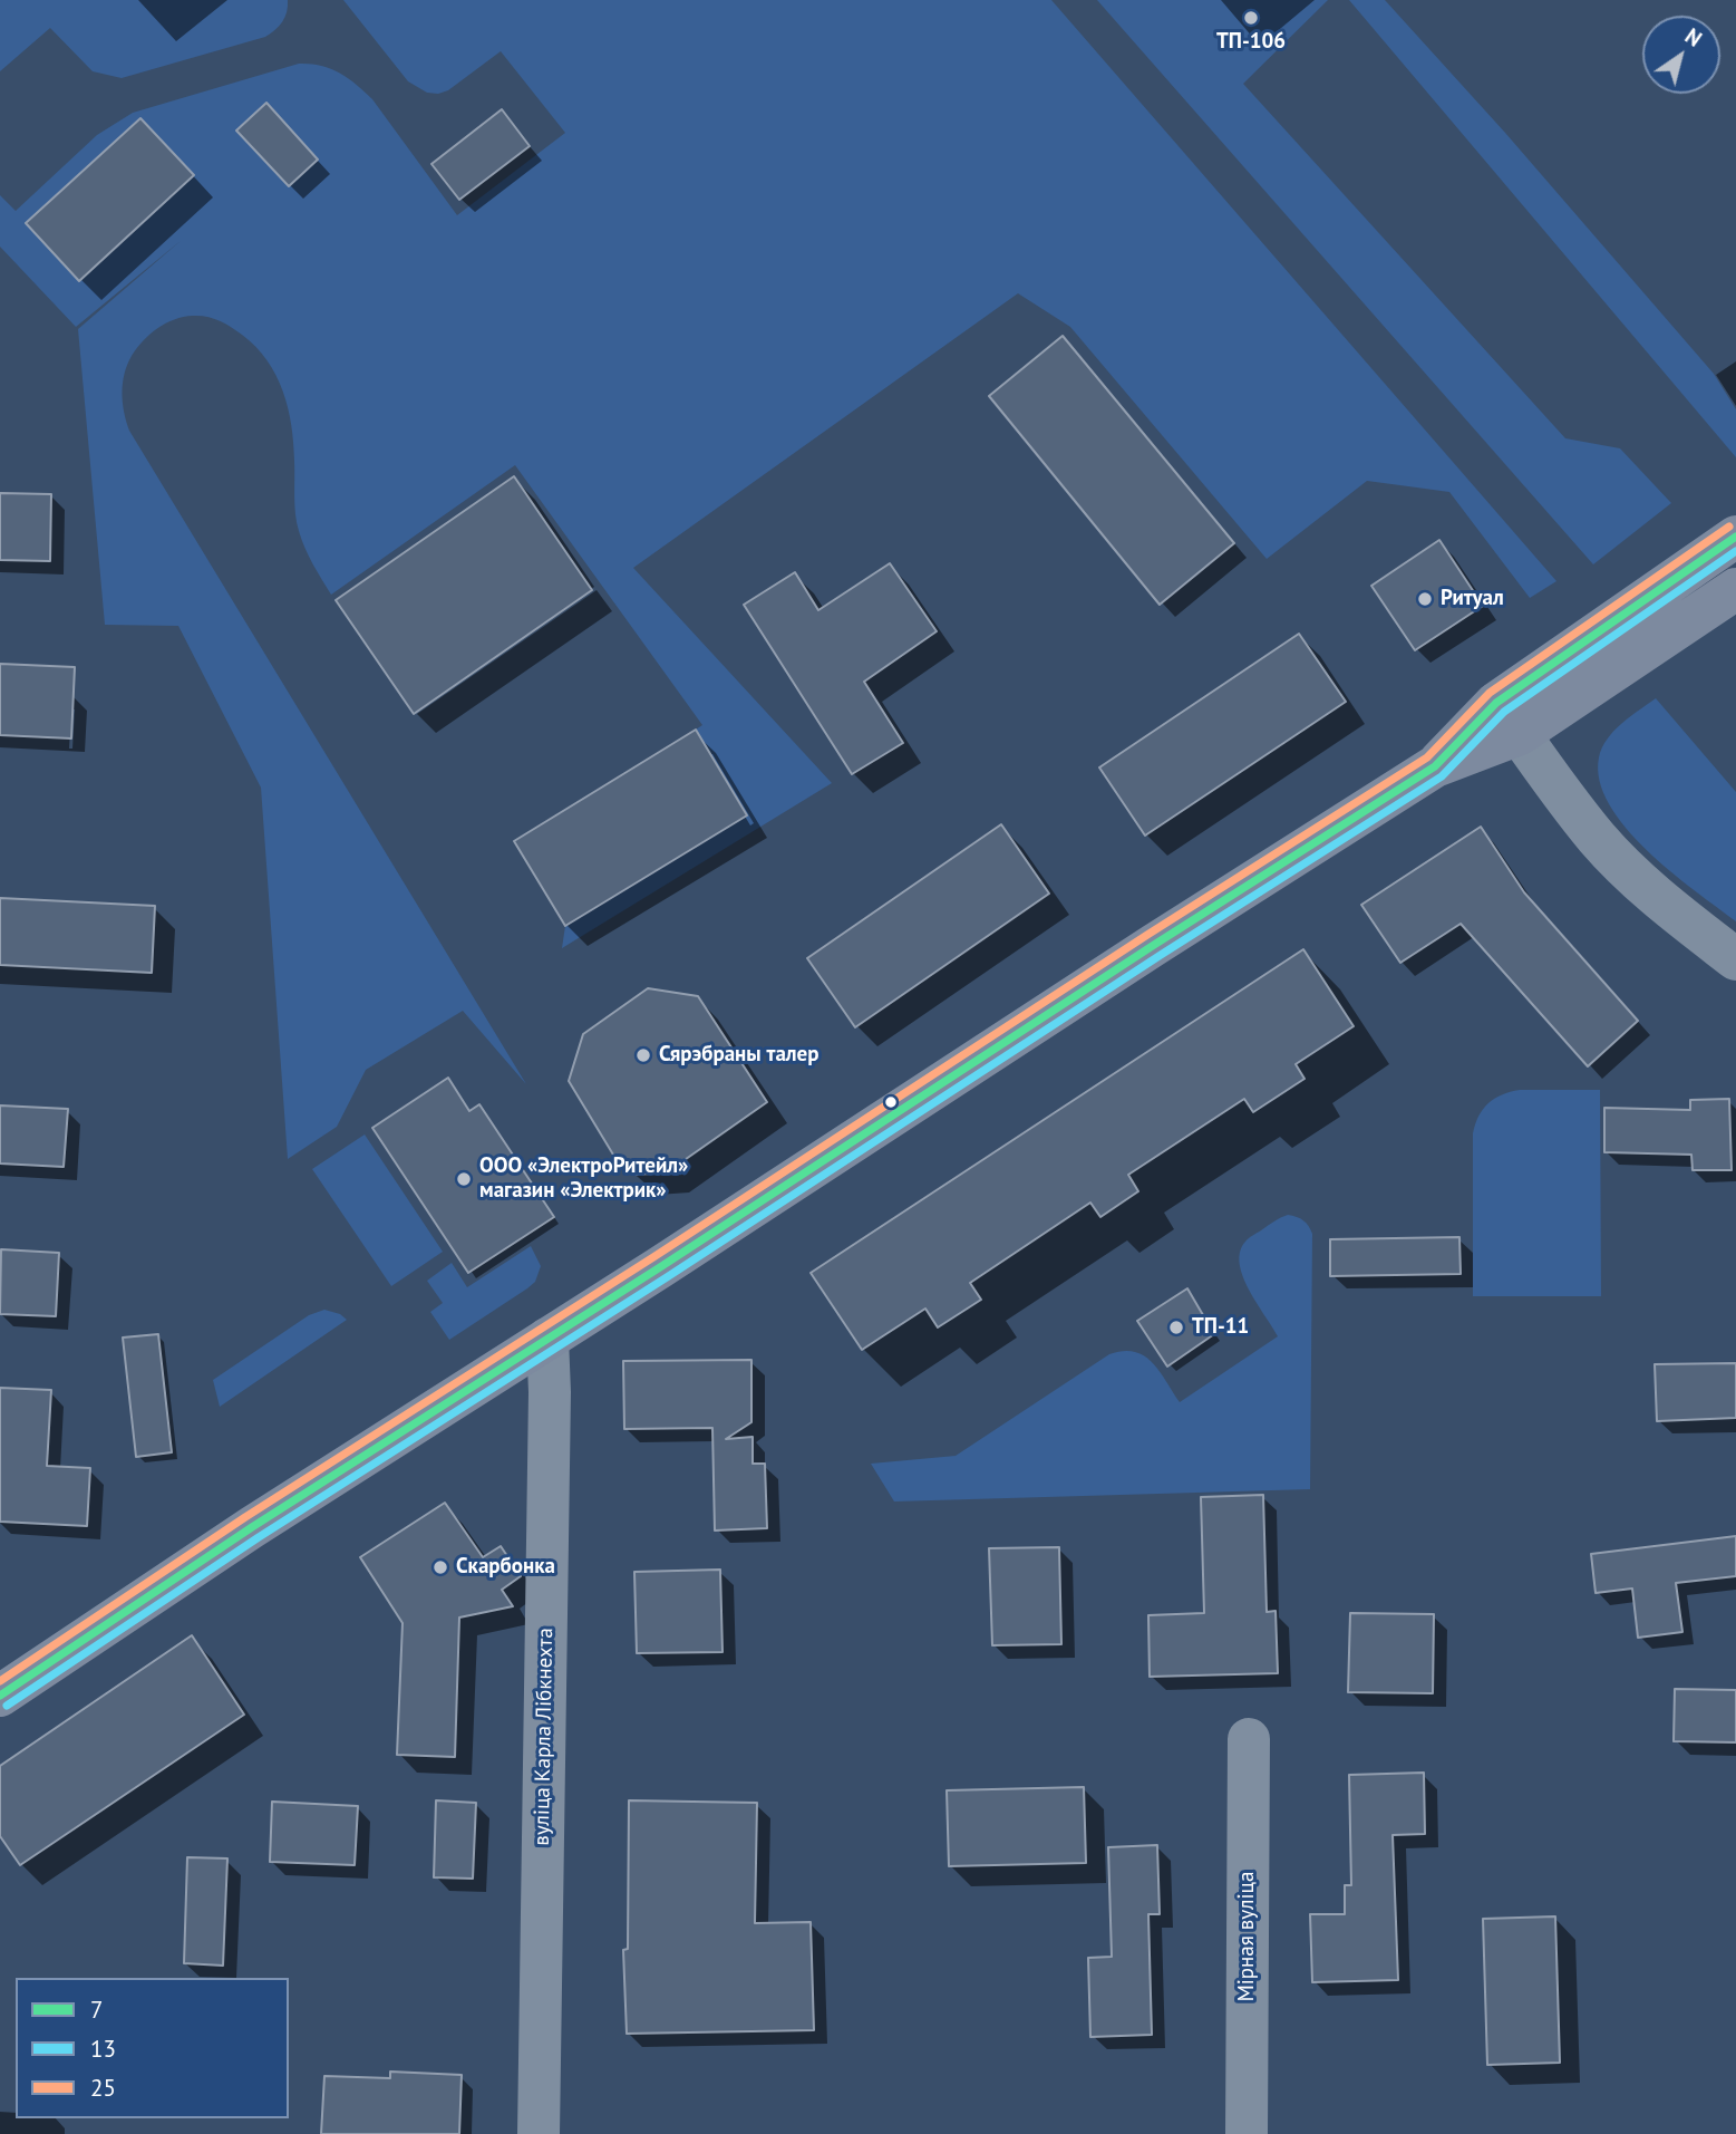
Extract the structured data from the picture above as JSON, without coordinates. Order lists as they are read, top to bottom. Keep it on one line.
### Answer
{"streets":{"street":["вуліца Карла Лібкнехта","Мірная вуліца"]},"places":["ТП-106","Ритуал","Сярэбраны талер","ООО «ЭлектроРитейл» магазин «Электрик»","ТП-11","Скарбонка"],"lines":["transit line 25","transit line 7","transit line 13"],"legend":["7","13","25"],"north":"top right"}
